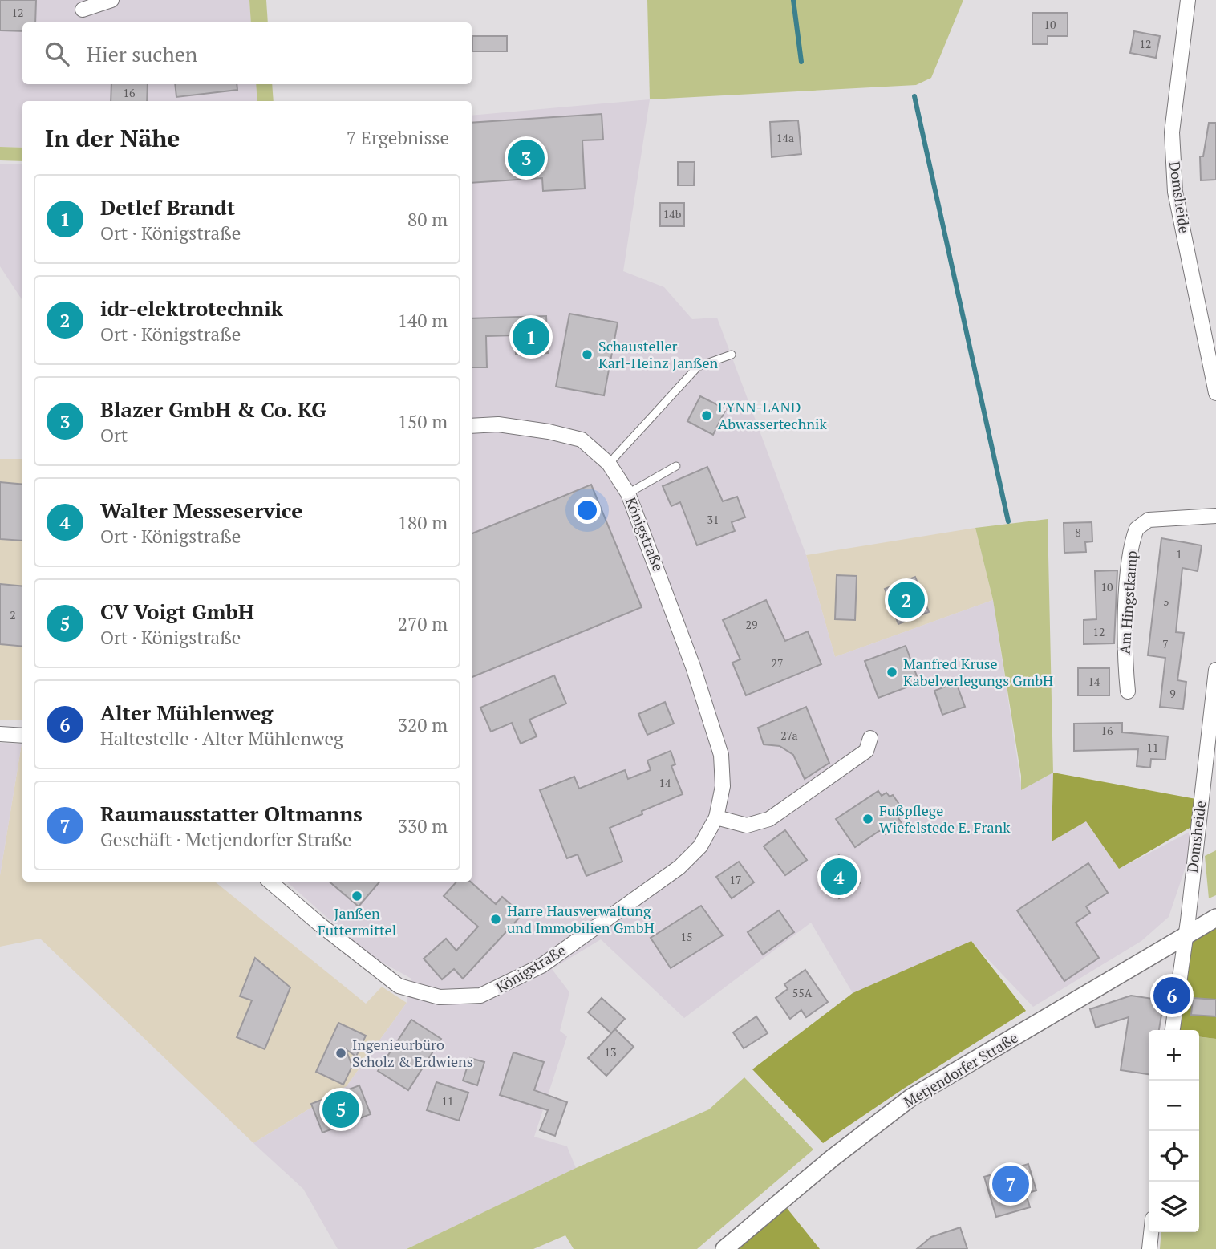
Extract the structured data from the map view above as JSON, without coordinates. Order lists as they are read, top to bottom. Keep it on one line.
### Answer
{"streets":{"street":["Domsheide","Königstraße","Am Hingstkamp","Metjendorfer Straße"]},"crossings":[["Domsheide","Metjendorfer Straße"]],"places":["Schausteller Karl-Heinz Janßen","FYNN-LAND Abwassertechnik","Manfred Kruse Kabelverlegungs GmbH","Fußpflege Wiefelstede E. Frank","Janßen Futtermittel","Harre Hausverwaltung und Immobilien GmbH","Ingenieurbüro Scholz & Erdwiens"],"house_numbers":["12","10","12","16","14a","14b","31","8","1","10","5","2","29","12","7","27","14","9","16","27a","11","14","17","15","55A","13","11"],"page":{"search":"Hier suchen","heading":["In der Nähe","7 Ergebnisse"],"pins":["3","1","2","4","6","5","7"],"list":[{"mark":"1","name":"Detlef Brandt","note":"Ort · Königstraße","value":"80 m"},{"mark":"2","name":"idr-elektrotechnik","note":"Ort · Königstraße","value":"140 m"},{"mark":"3","name":"Blazer GmbH & Co. KG","note":"Ort","value":"150 m"},{"mark":"4","name":"Walter Messeservice","note":"Ort · Königstraße","value":"180 m"},{"mark":"5","name":"CV Voigt GmbH","note":"Ort · Königstraße","value":"270 m"},{"mark":"6","name":"Alter Mühlenweg","note":"Haltestelle · Alter Mühlenweg","value":"320 m"},{"mark":"7","name":"Raumausstatter Oltmanns","note":"Geschäft · Metjendorfer Straße","value":"330 m"}],"map_buttons":["+","−"]}}
